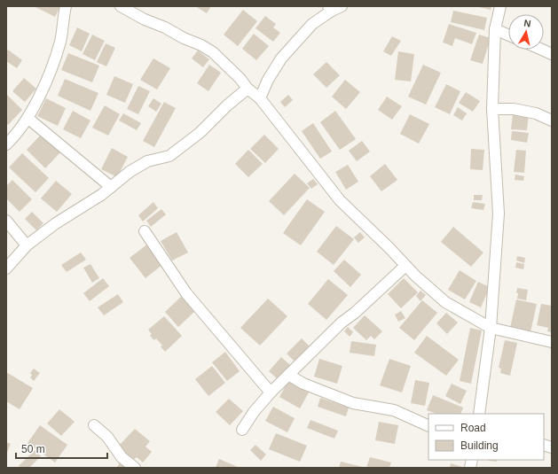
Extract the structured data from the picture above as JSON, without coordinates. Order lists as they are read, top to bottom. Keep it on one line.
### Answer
{"legend":["Road","Building"],"scale_bar":"50 m","north":"top"}
